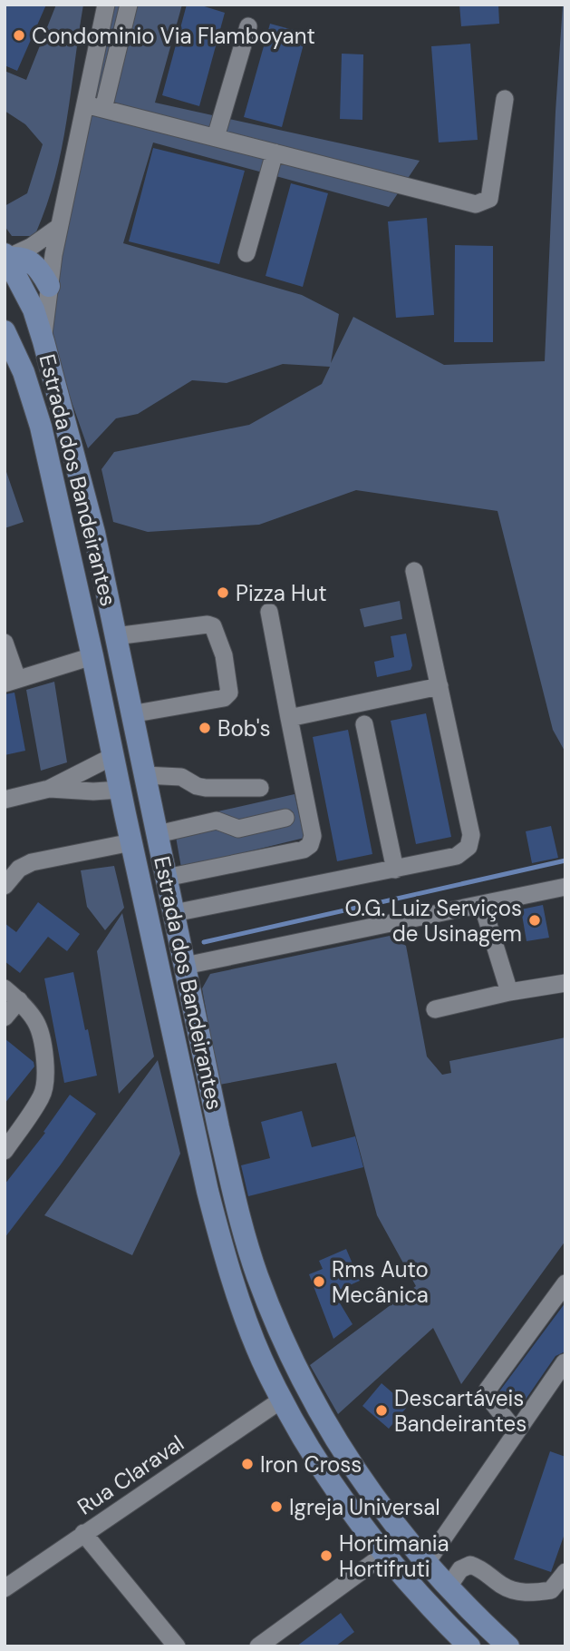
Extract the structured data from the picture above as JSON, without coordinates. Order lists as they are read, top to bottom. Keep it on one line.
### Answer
{"streets":{"main road":["Estrada dos Bandeirantes"],"street":["Rua Claraval"]},"crossings":[["Estrada dos Bandeirantes","Rua Claraval"]],"places":["Condominio Via Flamboyant","Pizza Hut","Bob's","O.G. Luiz Serviços de Usinagem","Rms Auto Mecânica","Descartáveis Bandeirantes","Iron Cross","Igreja Universal","Hortimania Hortifruti"]}
